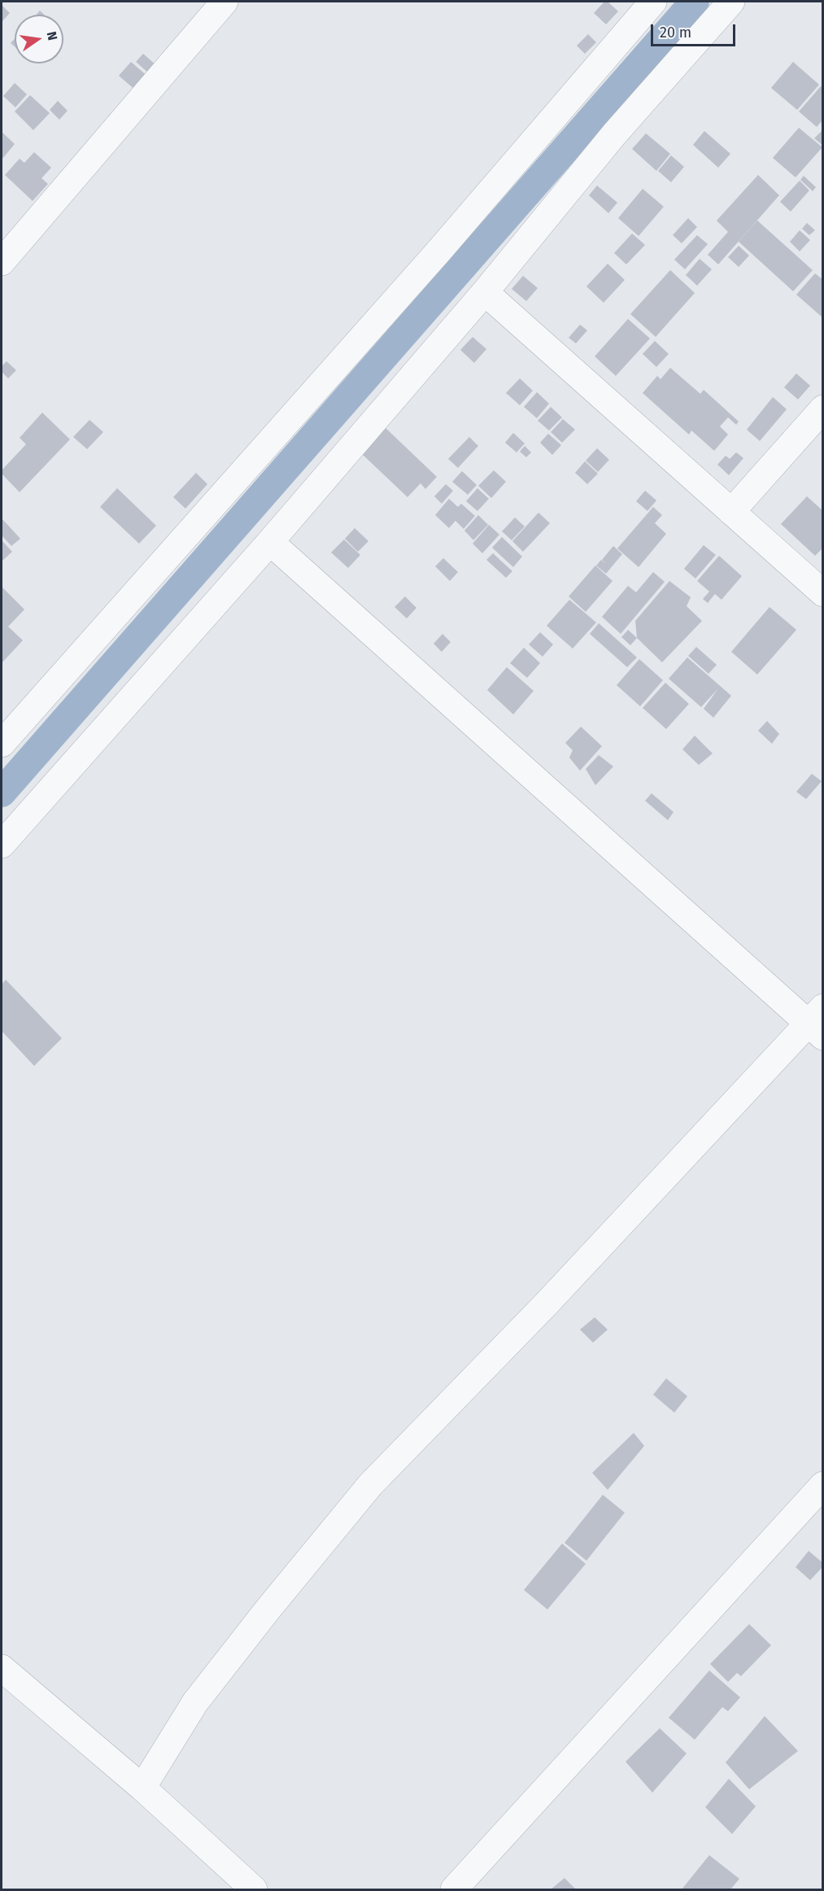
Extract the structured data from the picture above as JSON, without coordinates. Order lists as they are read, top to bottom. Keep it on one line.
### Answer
{"scale_bar":"20 m","north":"right"}
